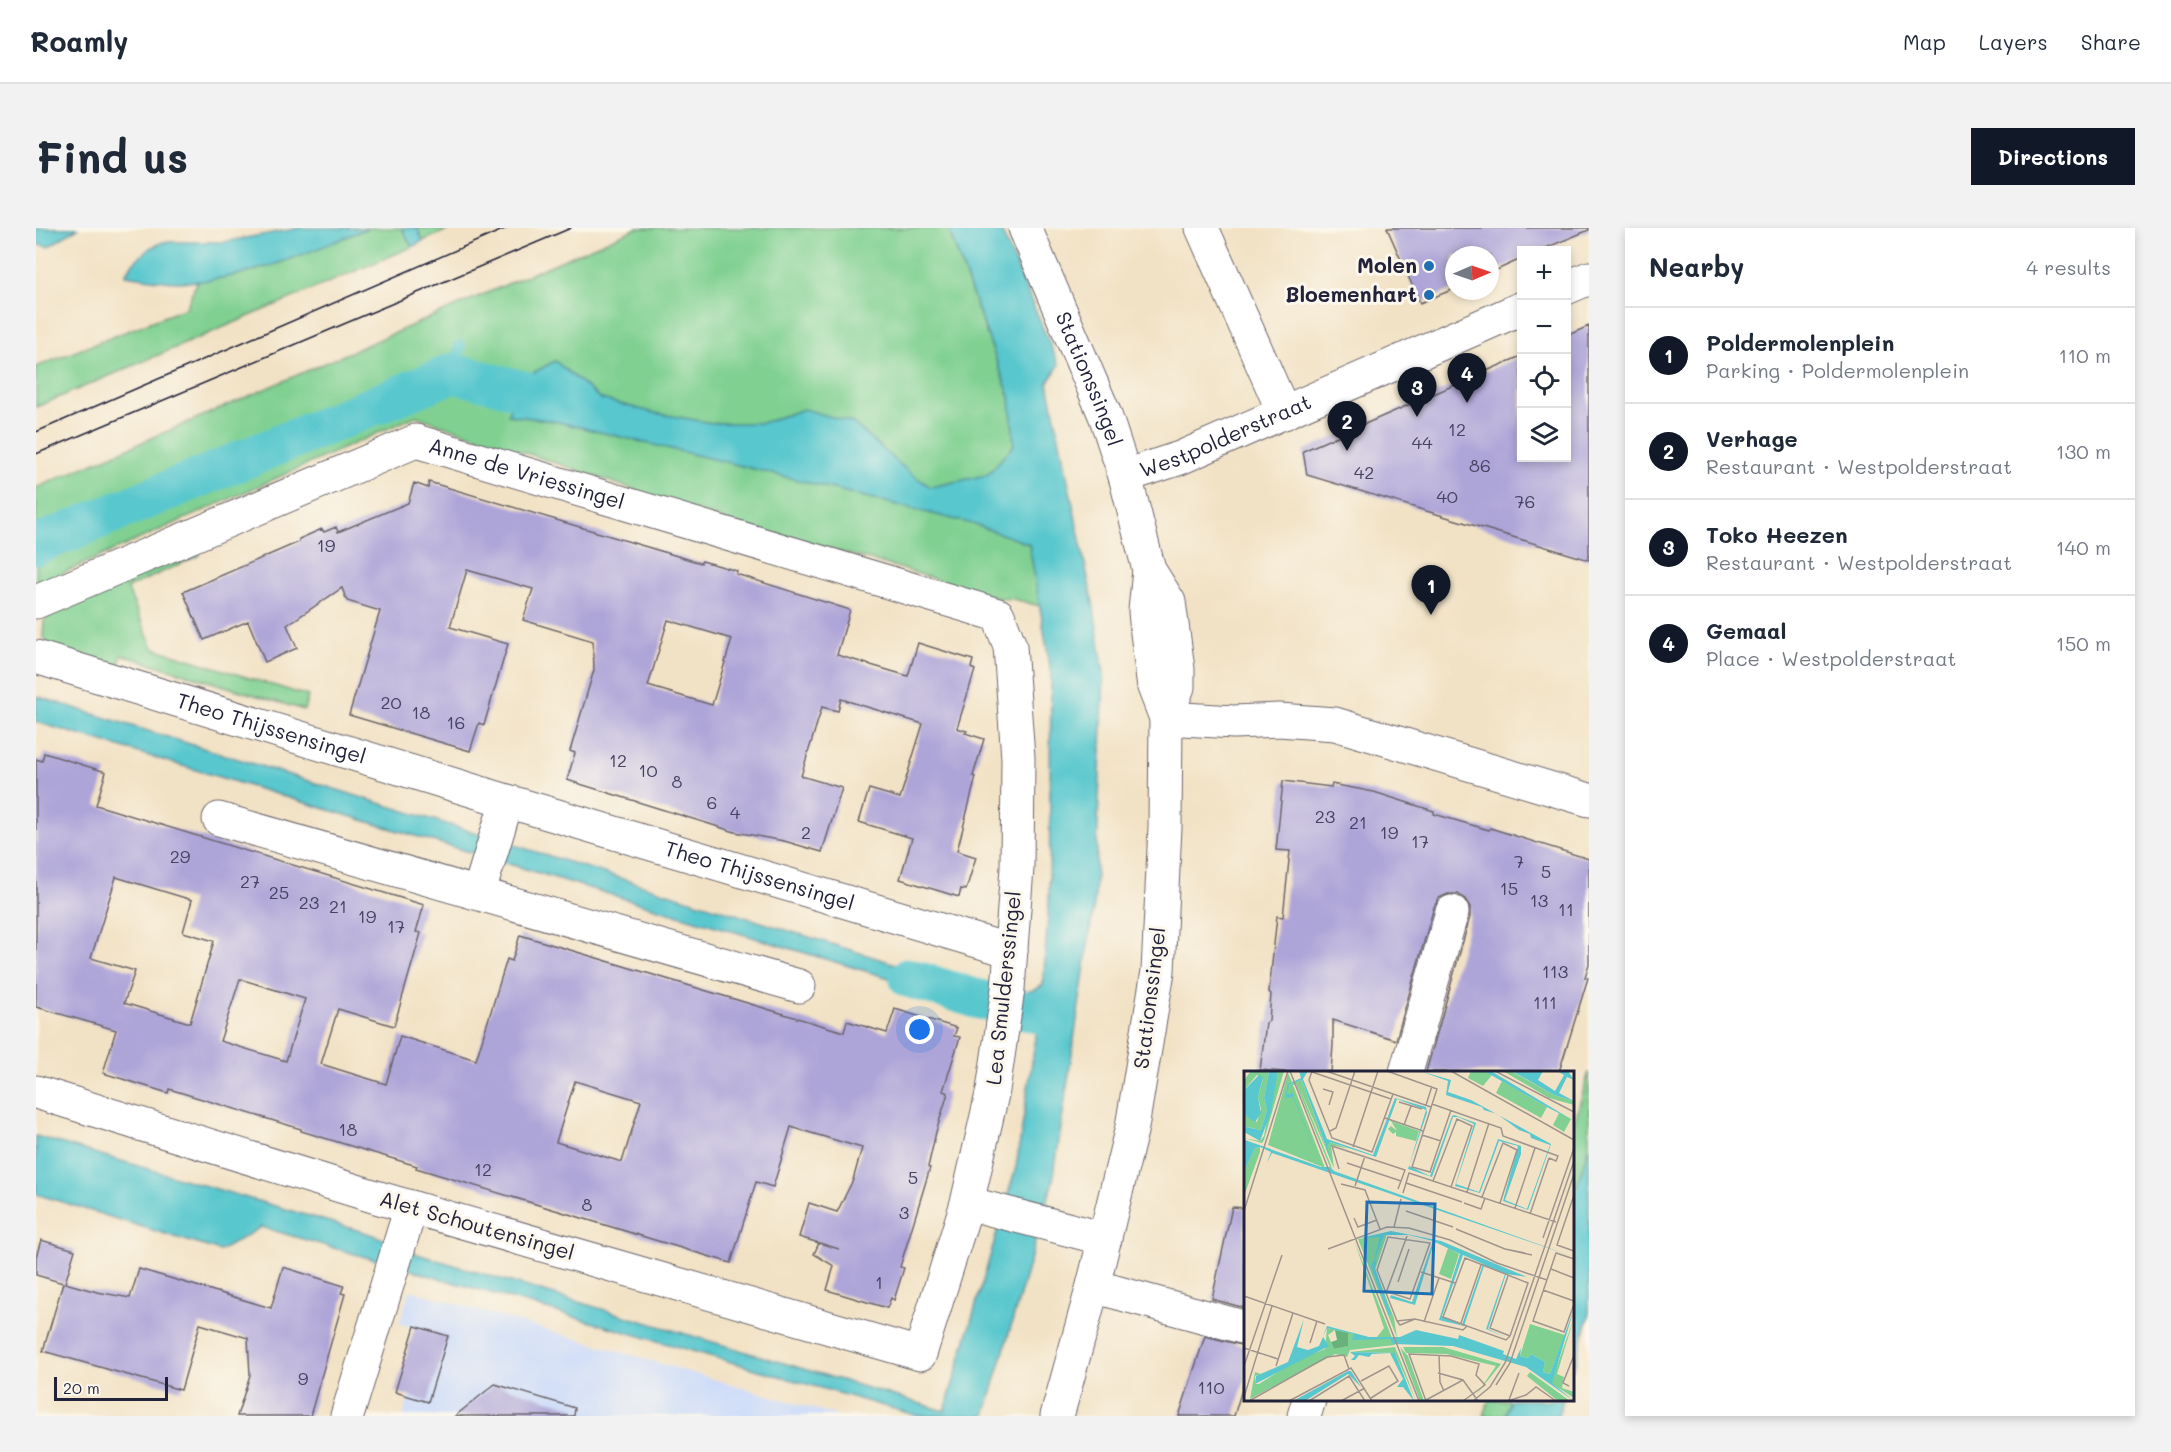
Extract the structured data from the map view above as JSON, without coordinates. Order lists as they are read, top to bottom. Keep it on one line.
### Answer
{"streets":{"street":["Stationssingel","Westpolderstraat","Anne de Vriessingel","Theo Thijssensingel","Lea Smulderssingel","Alet Schoutensingel"]},"crossings":[["Stationssingel","Westpolderstraat"],["Anne de Vriessingel","Lea Smulderssingel"],["Theo Thijssensingel","Lea Smulderssingel"],["Lea Smulderssingel","Alet Schoutensingel"]],"places":["Molen","Bloemenhart"],"house_numbers":["12","44","86","42","40","76","19","20","18","16","12","10","8","6","4","23","21","2","19","17","29","7","5","27","15","25","13","23","21","11","19","17","113","111","18","12","5","8","3","1","9","110"],"scale_bar":"20 m","north":"right","page":{"header":"Roamly","nav":["Map","Layers","Share"],"buttons":"Directions","title":"Find us","heading":["Nearby","4 results"],"map_buttons":["+","−"],"list":[{"mark":"1","name":"Poldermolenplein","note":"Parking · Poldermolenplein","value":"110 m"},{"mark":"2","name":"Verhage","note":"Restaurant · Westpolderstraat","value":"130 m"},{"mark":"3","name":"Toko Heezen","note":"Restaurant · Westpolderstraat","value":"140 m"},{"mark":"4","name":"Gemaal","note":"Place · Westpolderstraat","value":"150 m"}],"pins":["4","3","2","1"],"scale":"20 m"}}
